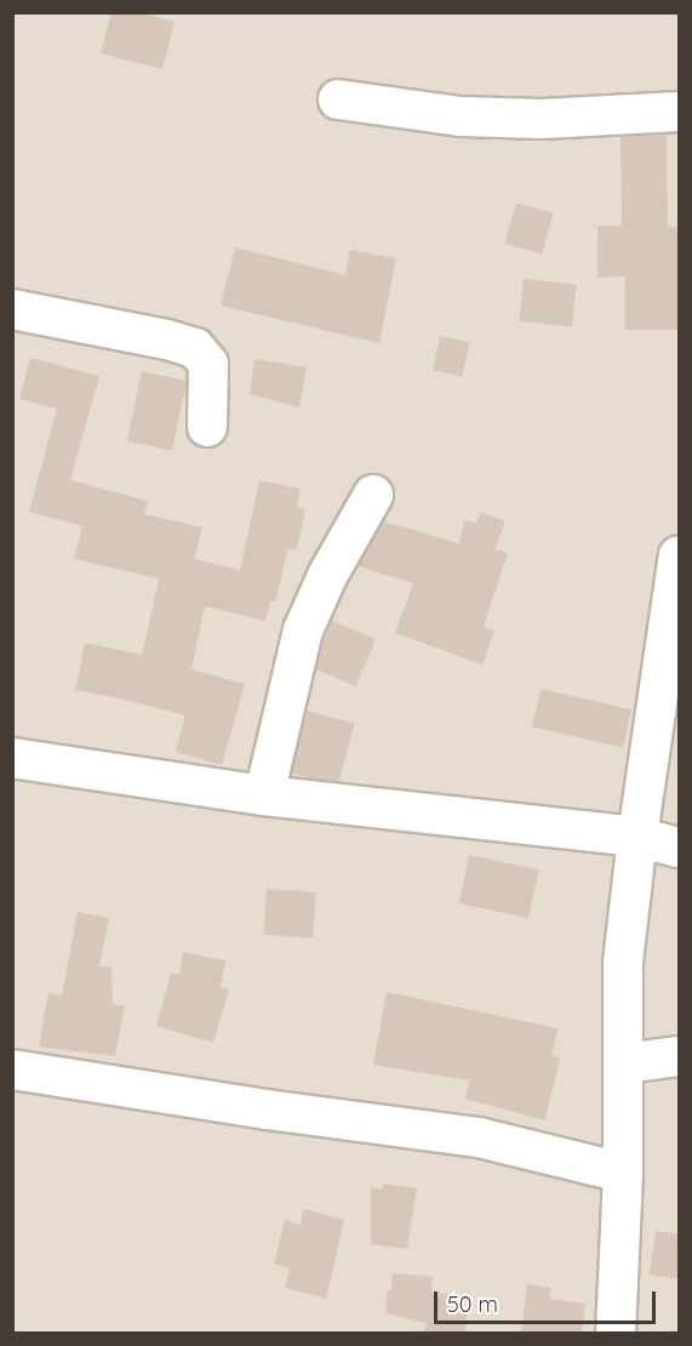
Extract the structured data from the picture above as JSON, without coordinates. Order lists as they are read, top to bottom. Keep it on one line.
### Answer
{"scale_bar":"50 m"}
